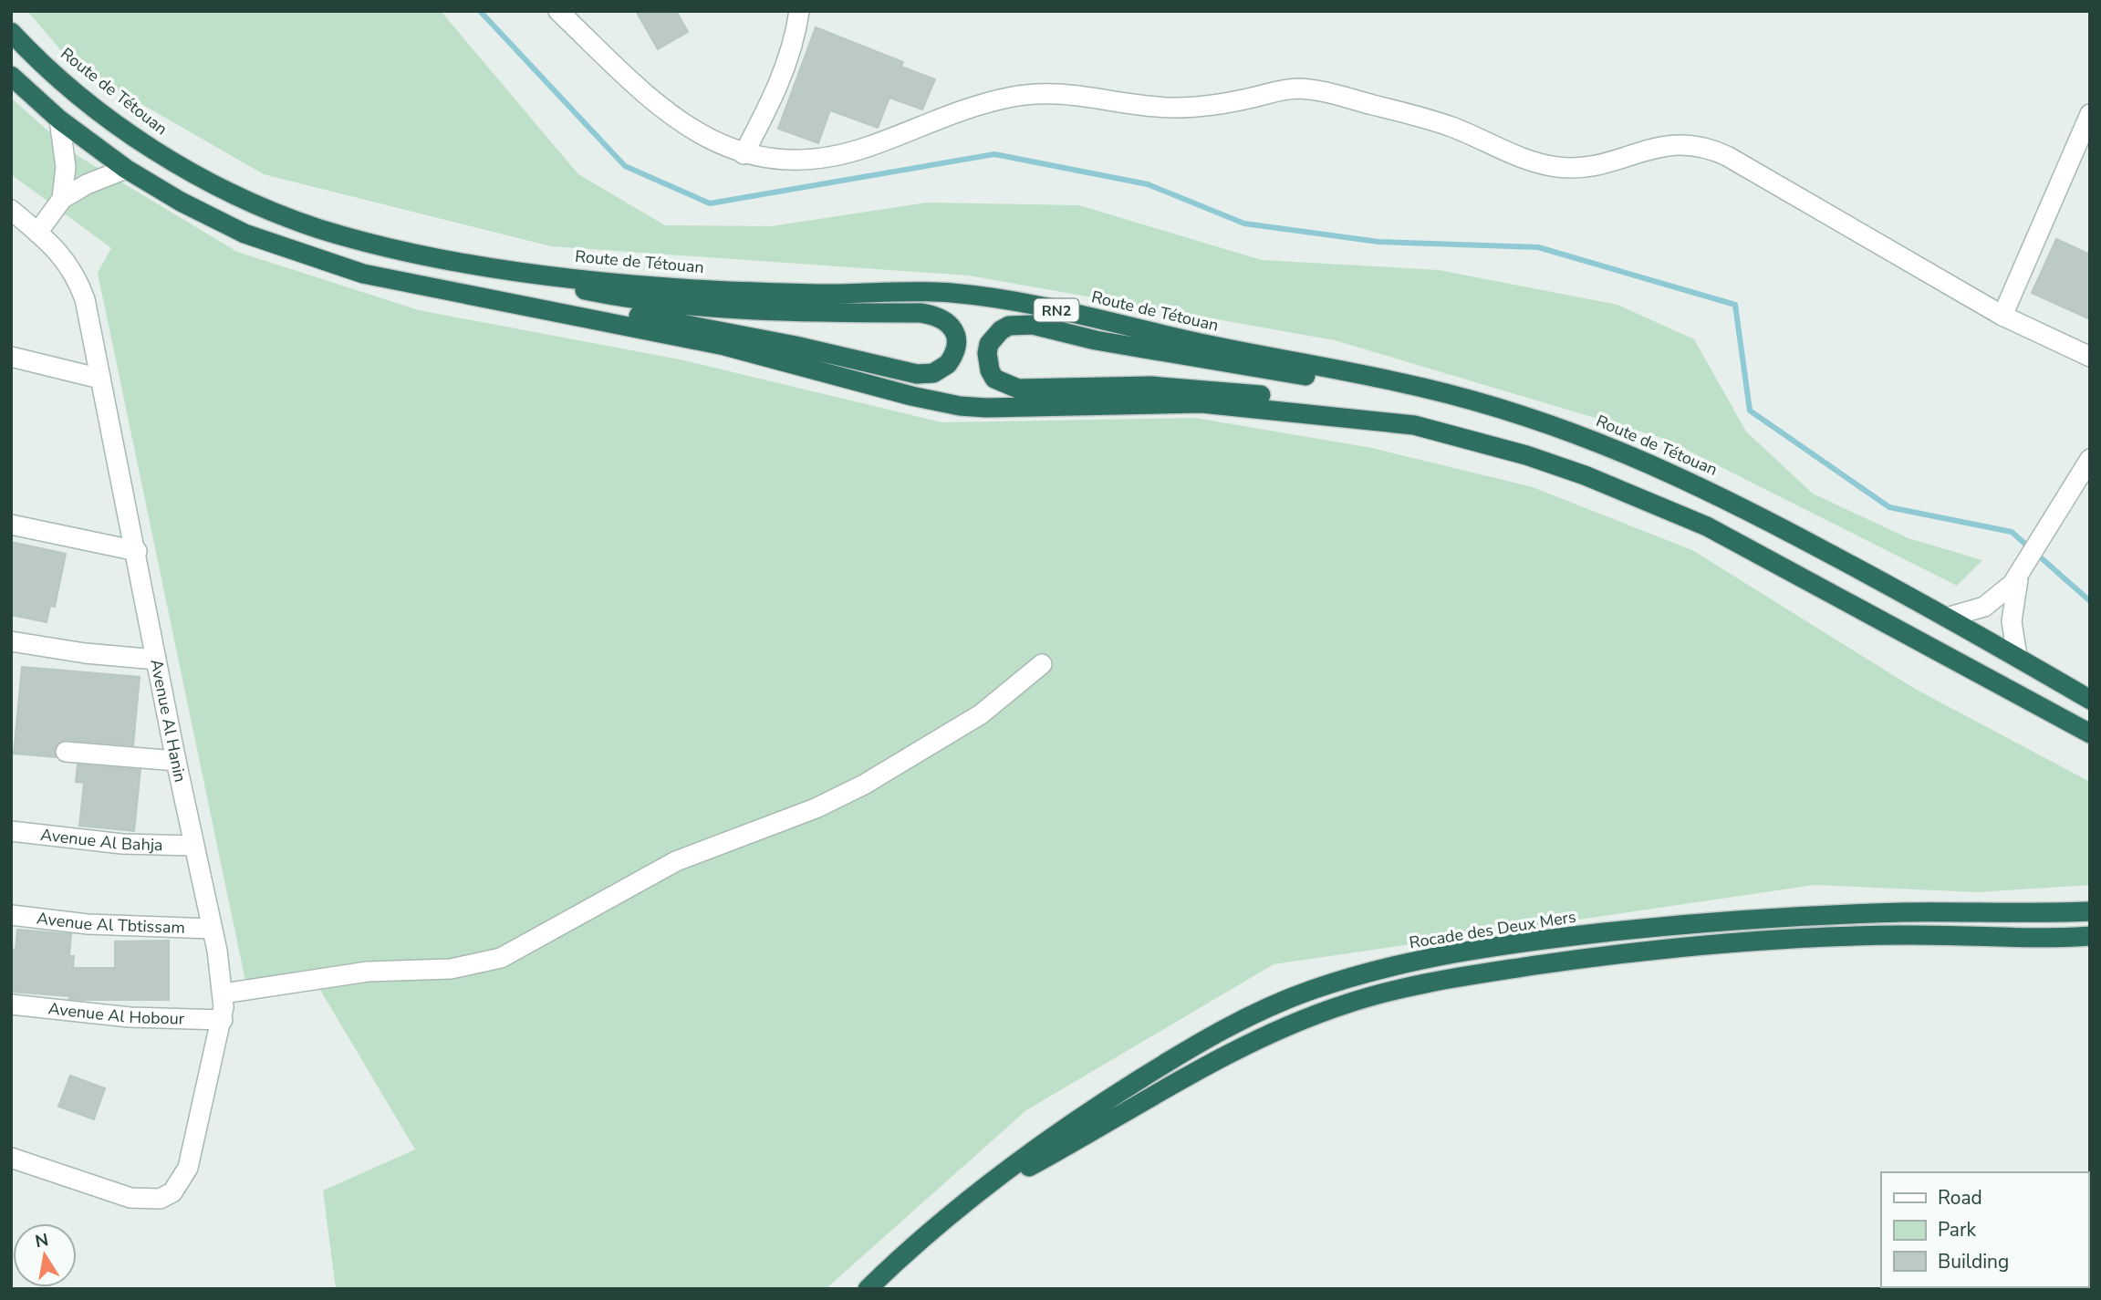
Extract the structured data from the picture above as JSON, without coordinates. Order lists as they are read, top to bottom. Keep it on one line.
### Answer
{"streets":{"highway":["Route de Tétouan","RN2","Rocade des Deux Mers"],"street":["Avenue Al Hanin","Avenue Al Bahja","Avenue Al Tbtissam","Avenue Al Hobour"]},"crossings":[["Avenue Al Hanin","Avenue Al Bahja"],["Avenue Al Hanin","Avenue Al Tbtissam"],["Avenue Al Hanin","Avenue Al Hobour"]],"legend":["Road","Park","Building"],"north":"top"}
